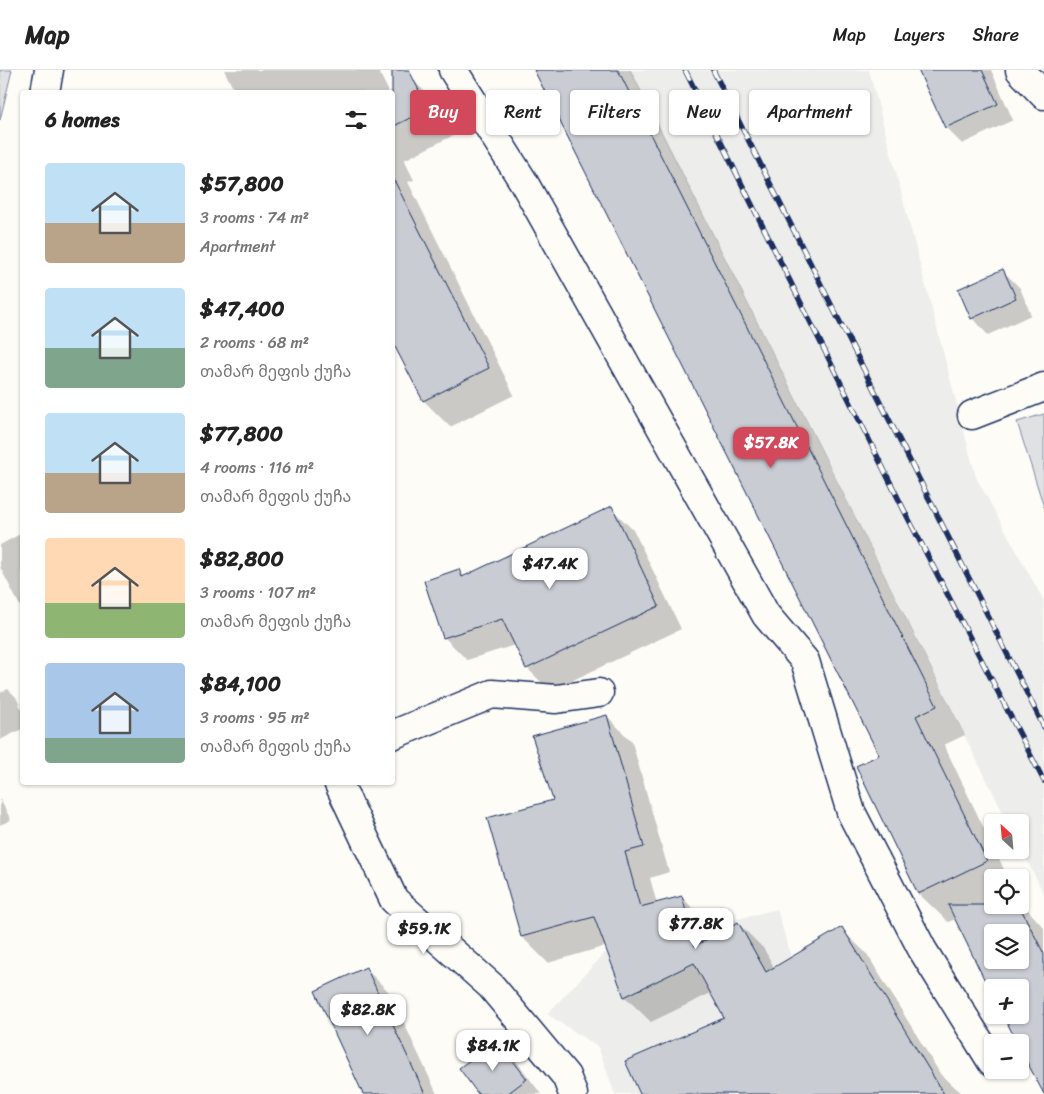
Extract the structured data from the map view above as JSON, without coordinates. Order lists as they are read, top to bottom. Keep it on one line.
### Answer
{"north":"top left","page":{"header":"Map","nav":["Map","Layers","Share"],"chip":["Buy","Rent","Filters","New","Apartment"],"heading":"6 homes","list":[{"name":"$57,800","note":"3 rooms · 74 m² · Apartment"},{"name":"$47,400","note":"2 rooms · 68 m² · თამარ მეფის ქუჩა"},{"name":"$77,800","note":"4 rooms · 116 m² · თამარ მეფის ქუჩა"},{"name":"$82,800","note":"3 rooms · 107 m² · თამარ მეფის ქუჩა"},{"name":"$84,100","note":"3 rooms · 95 m² · თამარ მეფის ქუჩა"}],"price":["$57.8K","$47.4K","$77.8K","$59.1K","$82.8K","$84.1K"],"map_buttons":["+","−"]}}
